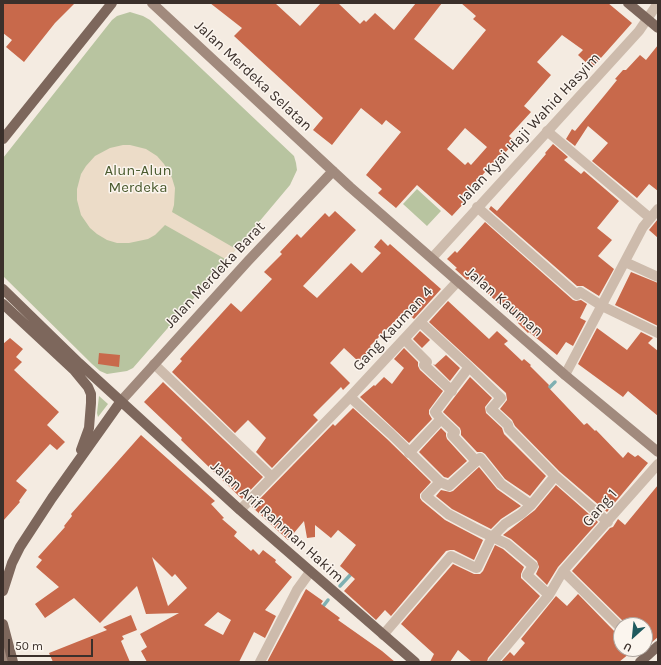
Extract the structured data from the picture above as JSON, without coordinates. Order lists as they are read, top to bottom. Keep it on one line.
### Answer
{"streets":{"main road":["Jalan Merdeka Selatan","Jalan Merdeka Barat","Jalan Kauman","Jalan Arif Rahman Hakim"],"street":["Jalan Kyai Haji Wahid Hasyim","Gang Kauman 4","Gang 1"]},"crossings":[["Jalan Merdeka Selatan","Jalan Merdeka Barat"],["Jalan Merdeka Selatan","Jalan Kauman"],["Jalan Kyai Haji Wahid Hasyim","Jalan Kauman"],["Jalan Merdeka Barat","Jalan Kauman"],["Jalan Merdeka Barat","Jalan Arif Rahman Hakim"],["Jalan Kauman","Gang Kauman 4"],["Gang Kauman 4","Jalan Arif Rahman Hakim"]],"parks":["Alun-Alun Merdeka"],"scale_bar":"50 m","north":"bottom left"}
